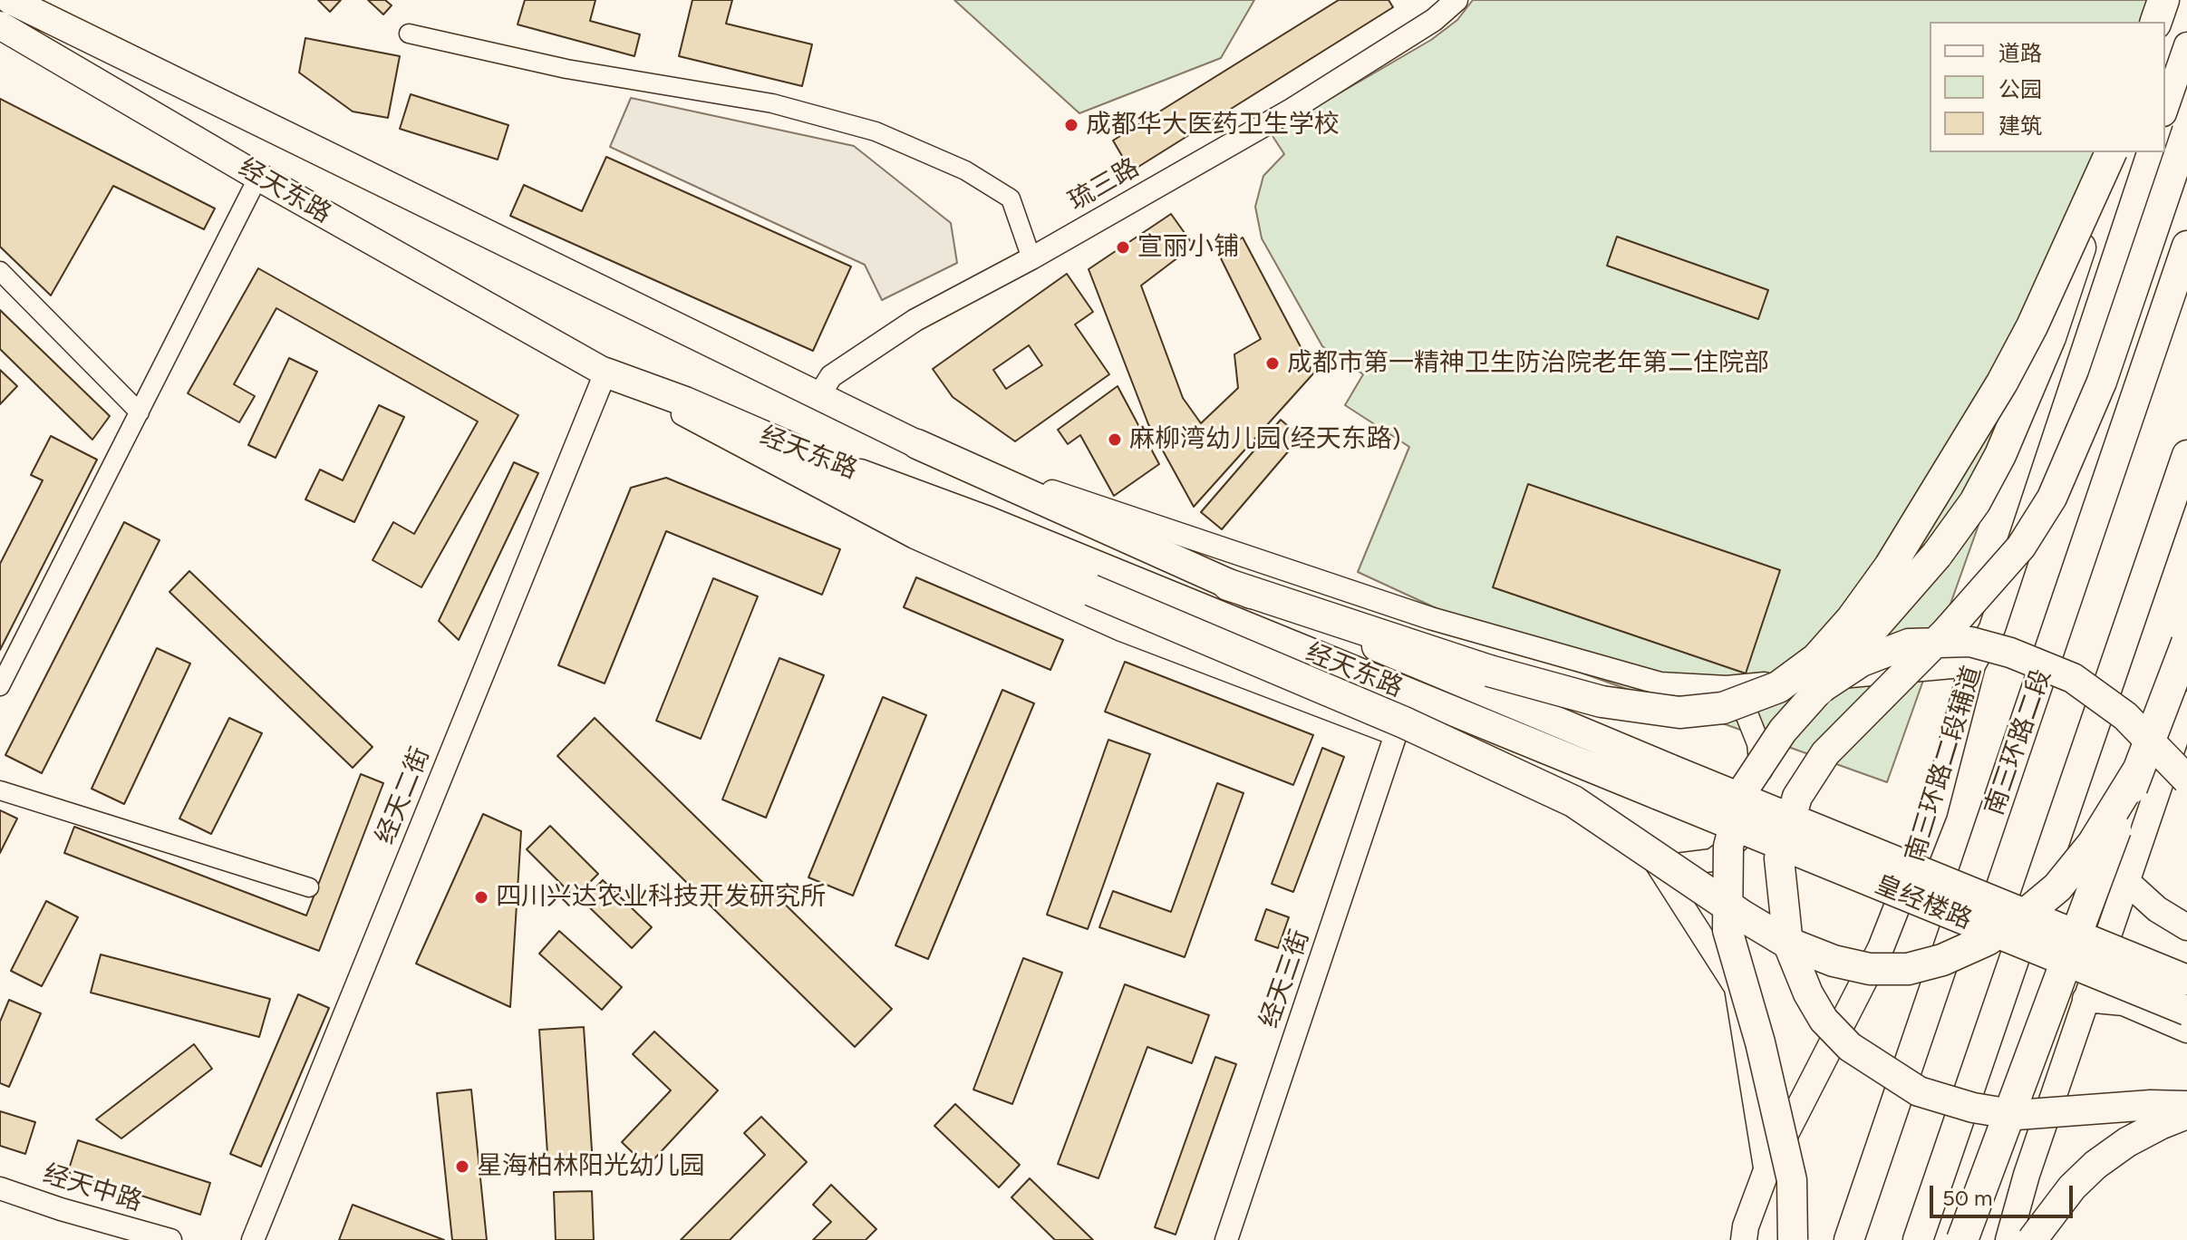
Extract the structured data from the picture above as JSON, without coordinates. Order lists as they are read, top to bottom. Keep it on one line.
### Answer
{"streets":{"highway":["经天东路","南三环路二段","皇经楼路"],"main road":["南三环路二段辅道"],"street":["琉三路","经天二街","经天三街","经天中路"]},"crossings":[["琉三路","经天东路"],["经天东路","经天二街"],["经天东路","皇经楼路"]],"places":["成都华大医药卫生学校","宣丽小铺","成都市第一精神卫生防治院老年第二住院部","麻柳湾幼儿园(经天东路)","四川兴达农业科技开发研究所","星海柏林阳光幼儿园"],"legend":["道路","公园","建筑"],"scale_bar":"50 m"}
